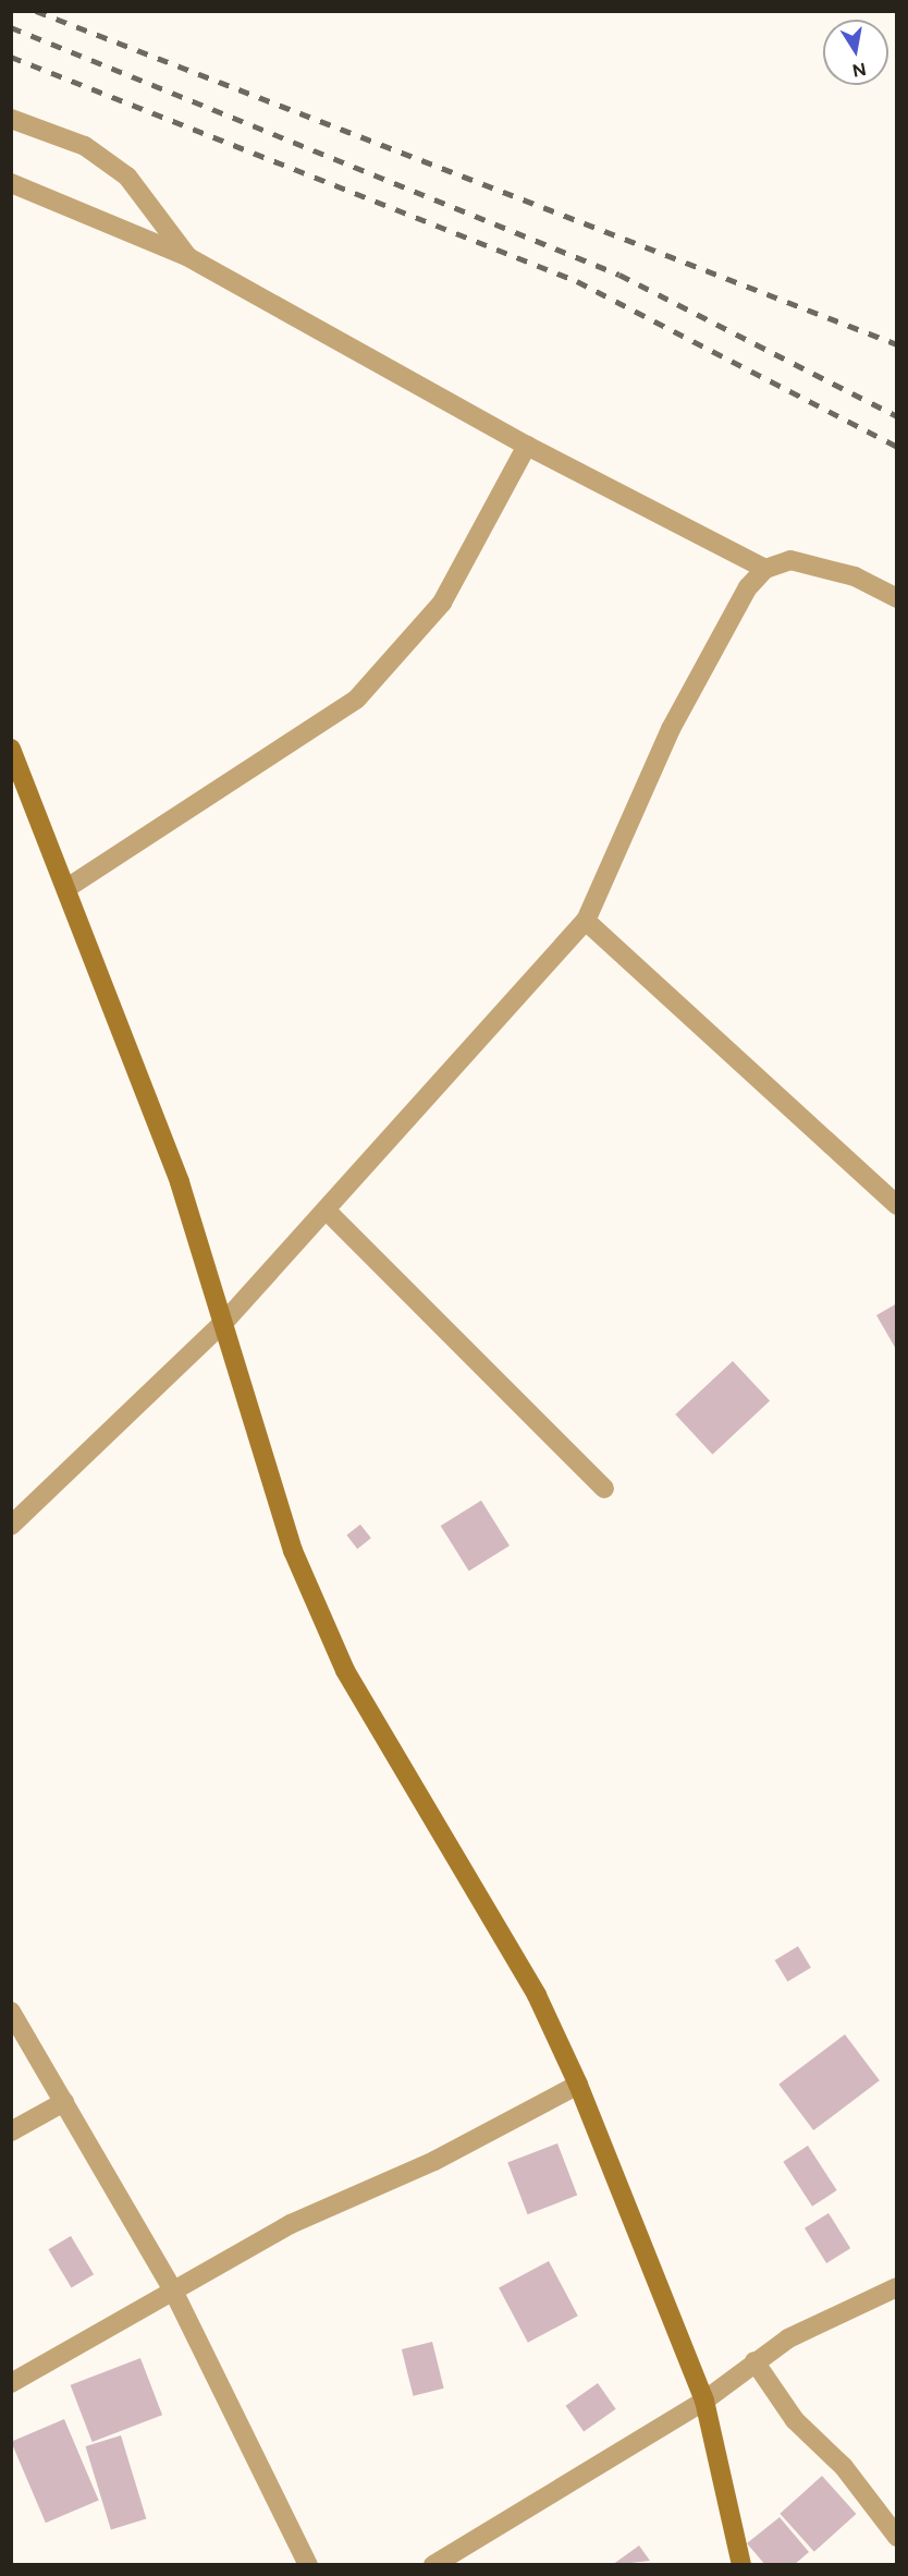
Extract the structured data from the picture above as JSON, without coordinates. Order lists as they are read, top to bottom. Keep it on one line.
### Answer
{"north":"bottom"}
